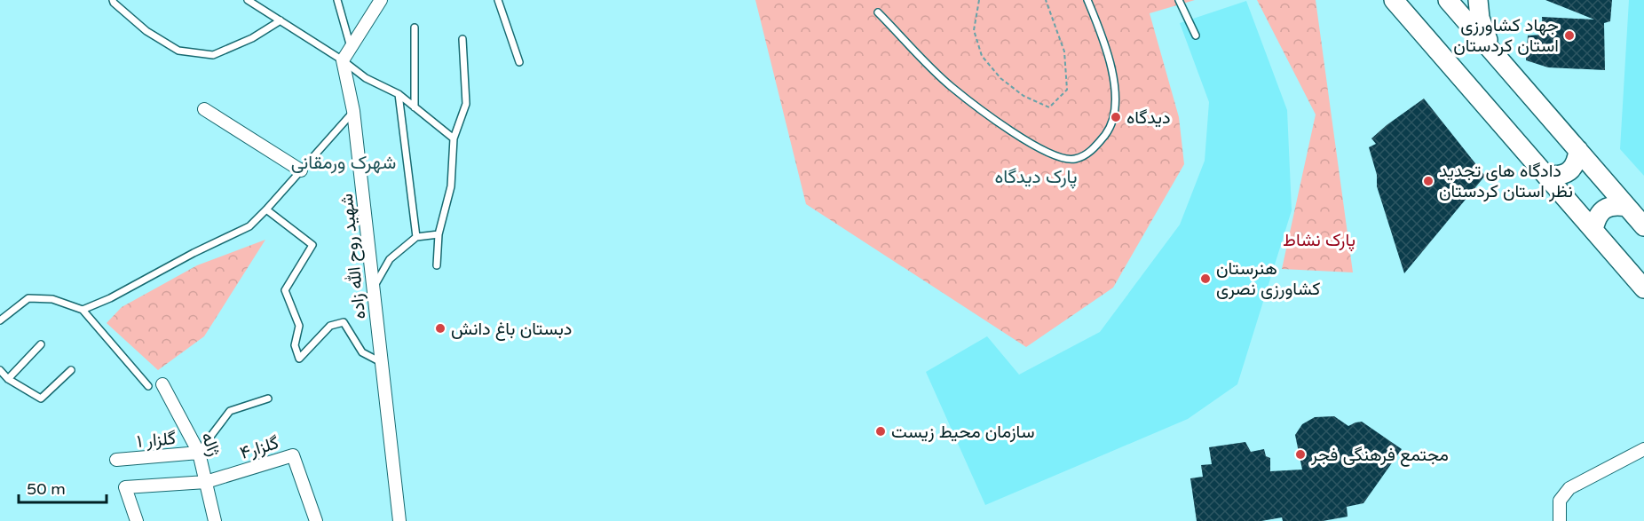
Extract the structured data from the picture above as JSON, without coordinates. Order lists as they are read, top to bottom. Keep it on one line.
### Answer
{"streets":{"street":["شهید روح الله زاده","گلزار ۱","ژاله","گلزار۴"]},"crossings":[["گلزار ۱","ژاله"],["ژاله","گلزار۴"]],"districts":["شهرک ورمقانی","پارک دیدگاه"],"parks":["پارک نشاط"],"places":["جهاد کشاورزی استان کردستان","دیدگاه","دادگاه های تجدید نظر استان کردستان","هنرستان کشاورزی نصری","دبستان باغ دانش","سازمان محیط زیست","مجتمع فرهنگی فجر"],"scale_bar":"50 m"}
